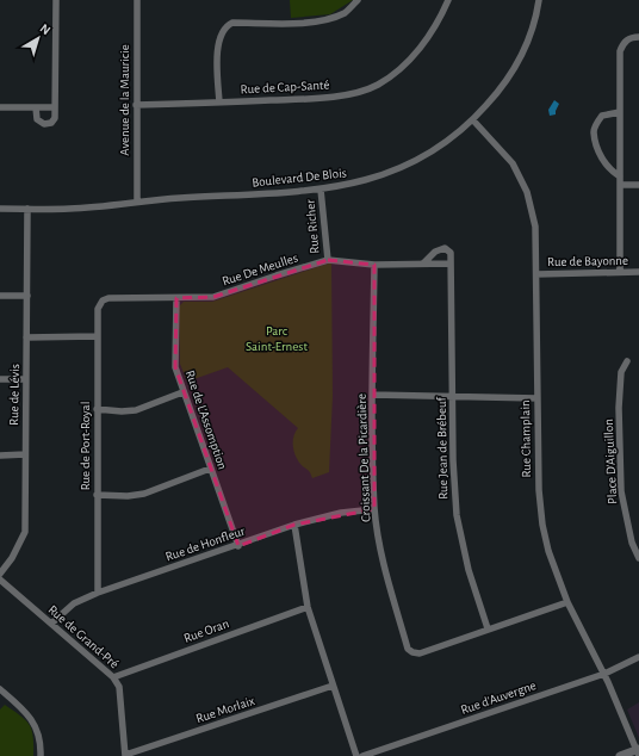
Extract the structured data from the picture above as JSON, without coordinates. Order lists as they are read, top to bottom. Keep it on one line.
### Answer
{"streets":{"street":["Rue de Cap-Santé","Avenue de la Mauricie","Boulevard De Blois","Rue Richer","Rue de Bayonne","Rue De Meulles","Rue de Lévis","Rue de L'Assomption","Rue Champlain","Rue de Port-Royal","Rue Jean de Brébeuf","Croissant De la Picardière","Place D'Aiguillon","Rue de Honfleur","Rue Oran","Rue de Grand-Pré","Rue d'Auvergne","Rue Morlaix"]},"crossings":[["Rue de Cap-Santé","Avenue de la Mauricie"],["Avenue de la Mauricie","Boulevard De Blois"],["Boulevard De Blois","Rue Richer"],["Boulevard De Blois","Rue de Lévis"],["Boulevard De Blois","Rue Champlain"],["Rue Richer","Rue De Meulles"],["Rue de Bayonne","Rue Champlain"],["Rue De Meulles","Rue de L'Assomption"],["Rue De Meulles","Rue de Port-Royal"],["Rue De Meulles","Rue Jean de Brébeuf"],["Rue De Meulles","Croissant De la Picardière"],["Rue de L'Assomption","Rue de Honfleur"],["Rue Champlain","Croissant De la Picardière"],["Rue Champlain","Rue d'Auvergne"],["Rue de Port-Royal","Rue de Honfleur"],["Rue Jean de Brébeuf","Croissant De la Picardière"],["Croissant De la Picardière","Rue de Honfleur"],["Rue de Honfleur","Rue de Grand-Pré"],["Rue Oran","Rue de Grand-Pré"],["Rue de Grand-Pré","Rue Morlaix"]],"parks":["Parc Saint-Ernest"],"north":"top right"}
